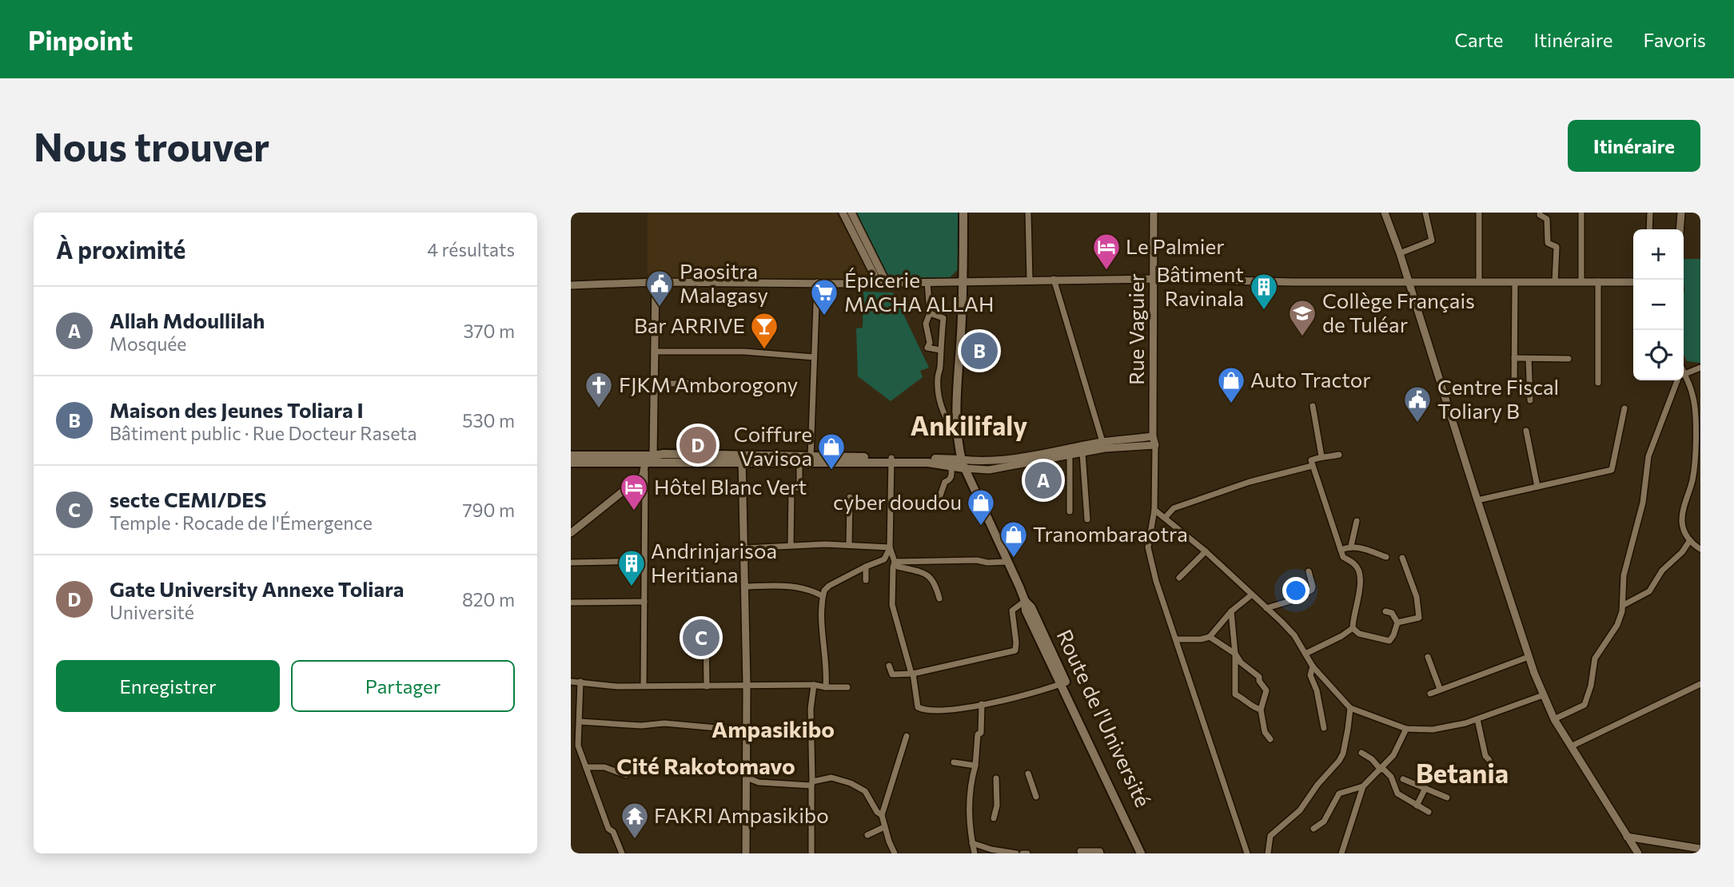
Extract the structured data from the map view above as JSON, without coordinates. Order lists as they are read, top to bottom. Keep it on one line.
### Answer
{"streets":{"main road":["Route de l'Université"],"street":["Rue Vaguier"]},"districts":["Ankilifaly","Ampasikibo","Cité Rakotomavo","Betania"],"places":{"hotel":["Le Palmier","Hôtel Blanc Vert"],"public building":["Paositra Malagasy","Centre Fiscal Toliary B"],"building":["Bâtiment Ravinala","Andrinjarisoa Heritiana"],"supermarket":["Épicerie MACHA ALLAH"],"school or university":["Collège Français de Tuléar"],"bar":["Bar ARRIVE"],"shop":["Auto Tractor","Coiffure Vavisoa","cyber doudou","Tranombaraotra"],"church":["FJKM Amborogony"],"temple":["FAKRI Ampasikibo"]},"page":{"header":"Pinpoint","nav":["Carte","Itinéraire","Favoris"],"buttons":["Itinéraire",["Enregistrer","Partager"]],"title":"Nous trouver","heading":["À proximité","4 résultats"],"map_buttons":["+","−"],"list":[{"mark":"A","name":"Allah Mdoullilah","note":"Mosquée","value":"370 m"},{"mark":"B","name":"Maison des Jeunes Toliara I","note":"Bâtiment public · Rue Docteur Raseta","value":"530 m"},{"mark":"C","name":"secte CEMI/DES","note":"Temple · Rocade de l'Émergence","value":"790 m"},{"mark":"D","name":"Gate University Annexe Toliara","note":"Université","value":"820 m"}],"pins":["B","D","A","C"]}}
